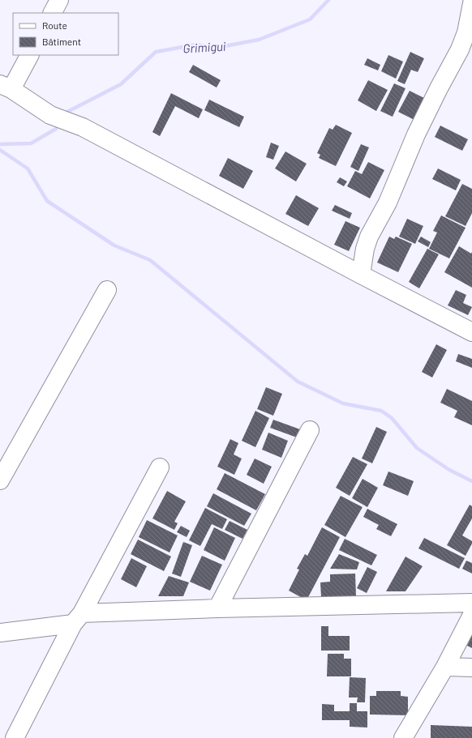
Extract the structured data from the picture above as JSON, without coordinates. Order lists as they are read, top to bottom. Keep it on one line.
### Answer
{"water":["Grimigui"],"legend":["Route","Bâtiment"]}
